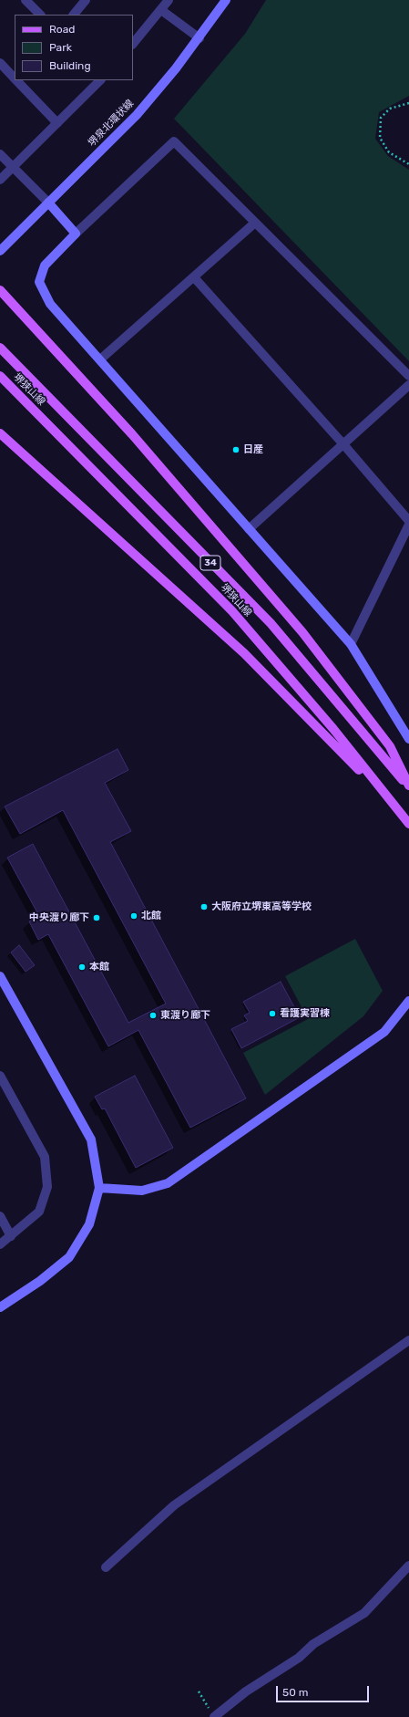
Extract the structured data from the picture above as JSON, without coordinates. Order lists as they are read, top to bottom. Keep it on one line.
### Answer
{"streets":{"main road":["堺狭山線","34"],"street":["堺泉北環状線"]},"places":["日産","大阪府立堺東高等学校","北館","中央渡り廊下","本館","看護実習棟","東渡り廊下"],"legend":["Road","Park","Building"],"scale_bar":"50 m"}
